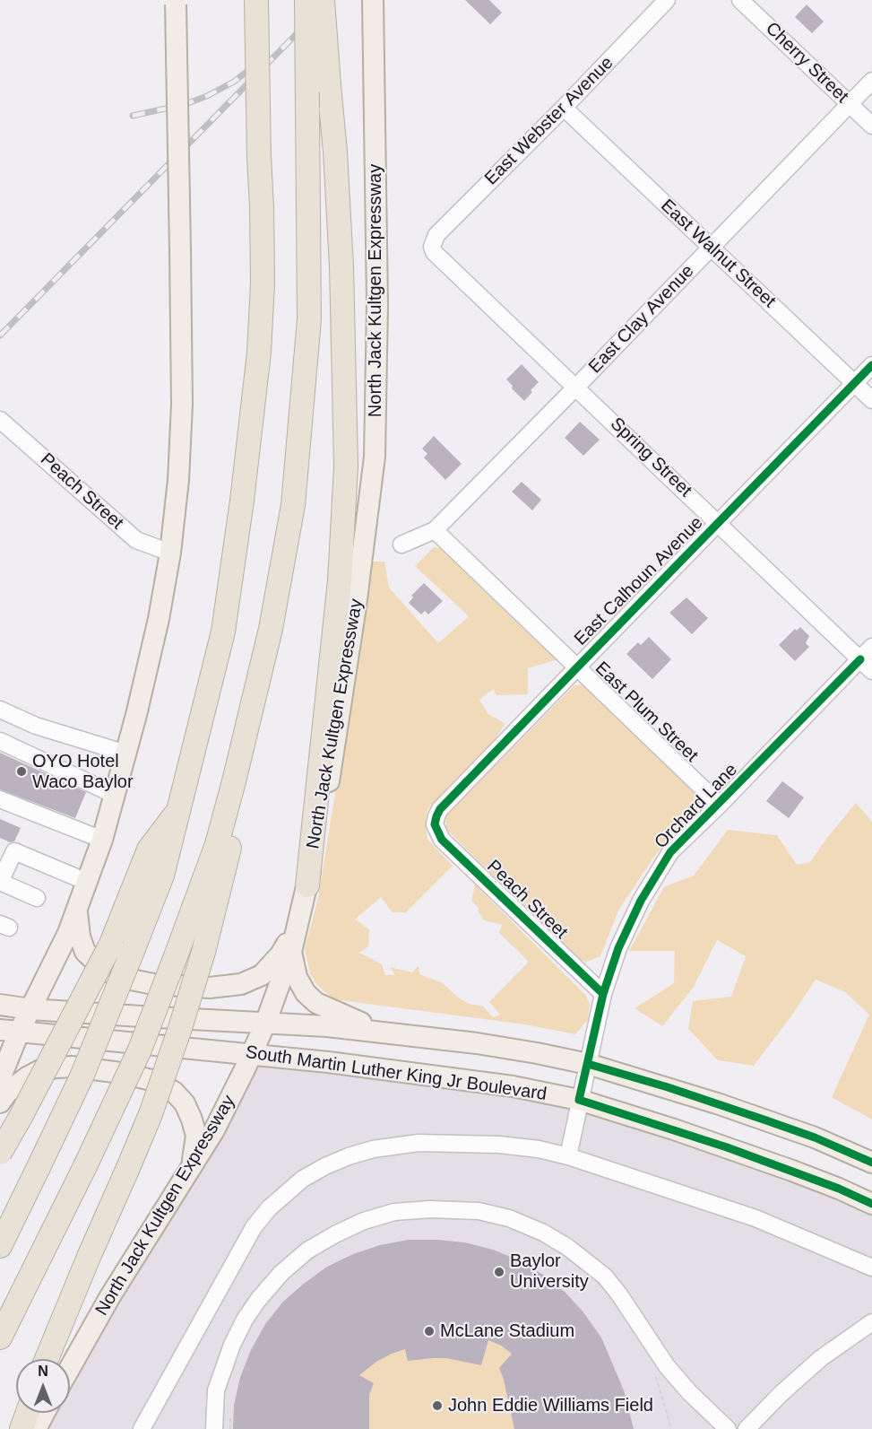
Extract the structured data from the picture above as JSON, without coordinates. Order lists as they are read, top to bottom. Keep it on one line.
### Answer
{"streets":{"main road":["North Jack Kultgen Expressway","South Martin Luther King Jr Boulevard"],"street":["Cherry Street","East Webster Avenue","East Walnut Street","East Clay Avenue","Spring Street","Peach Street","East Calhoun Avenue","East Plum Street","Orchard Lane"]},"crossings":[["Cherry Street","East Clay Avenue"],["East Webster Avenue","East Walnut Street"],["East Webster Avenue","Spring Street"],["East Walnut Street","East Clay Avenue"],["East Walnut Street","East Calhoun Avenue"],["North Jack Kultgen Expressway","South Martin Luther King Jr Boulevard"],["East Clay Avenue","Spring Street"],["East Clay Avenue","East Plum Street"],["Spring Street","East Calhoun Avenue"],["Spring Street","Orchard Lane"],["Peach Street","East Calhoun Avenue"],["Peach Street","Orchard Lane"],["East Calhoun Avenue","East Plum Street"],["East Plum Street","Orchard Lane"],["Orchard Lane","South Martin Luther King Jr Boulevard"]],"places":["OYO Hotel Waco Baylor","Baylor University","McLane Stadium","John Eddie Williams Field"],"north":"top"}
